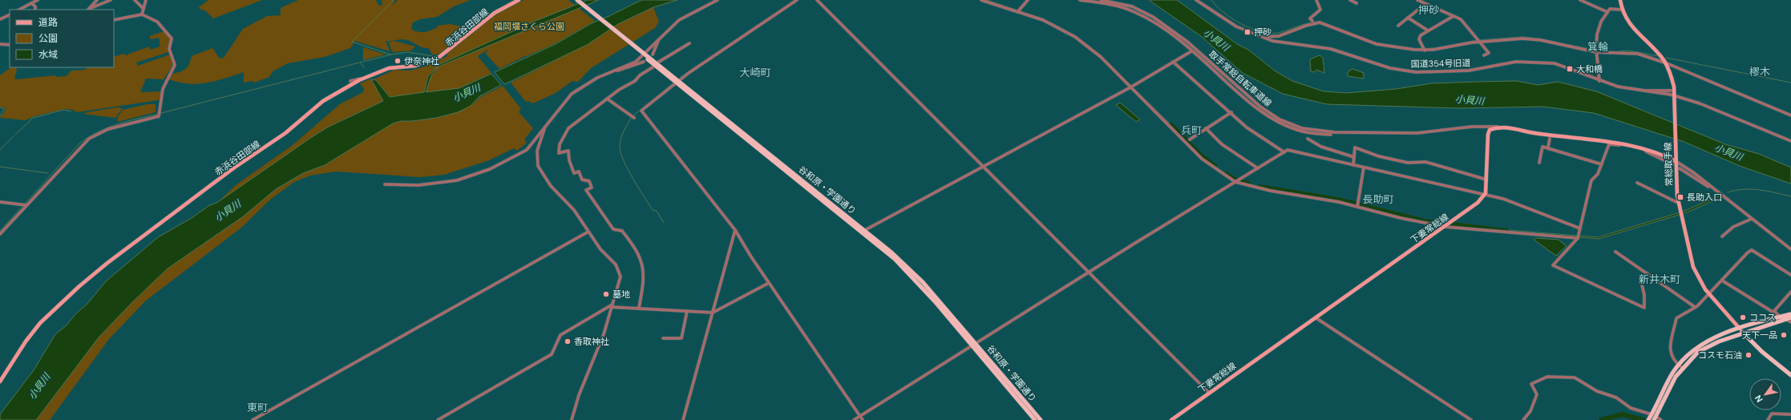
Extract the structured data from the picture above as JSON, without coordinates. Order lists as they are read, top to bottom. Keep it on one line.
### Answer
{"streets":{"highway":["谷和原・学園通り"],"main road":["赤浜谷田部線","常総取手線","下妻常総線"],"street":["国道354号旧道","取手常総自転車道線"]},"crossings":[["国道354号旧道","常総取手線"]],"districts":["押砂","箕輪","樛木","大崎町","兵町","長助町","新井木町","東町"],"water":["小貝川"],"parks":["福岡堰さくら公園"],"places":{"transit":["押砂","大和橋","長助入口"],"other":["伊奈神社","墓地","ココス","天下一品","香取神社","コスモ石油"]},"legend":["道路","公園","水域"],"north":"bottom left"}
